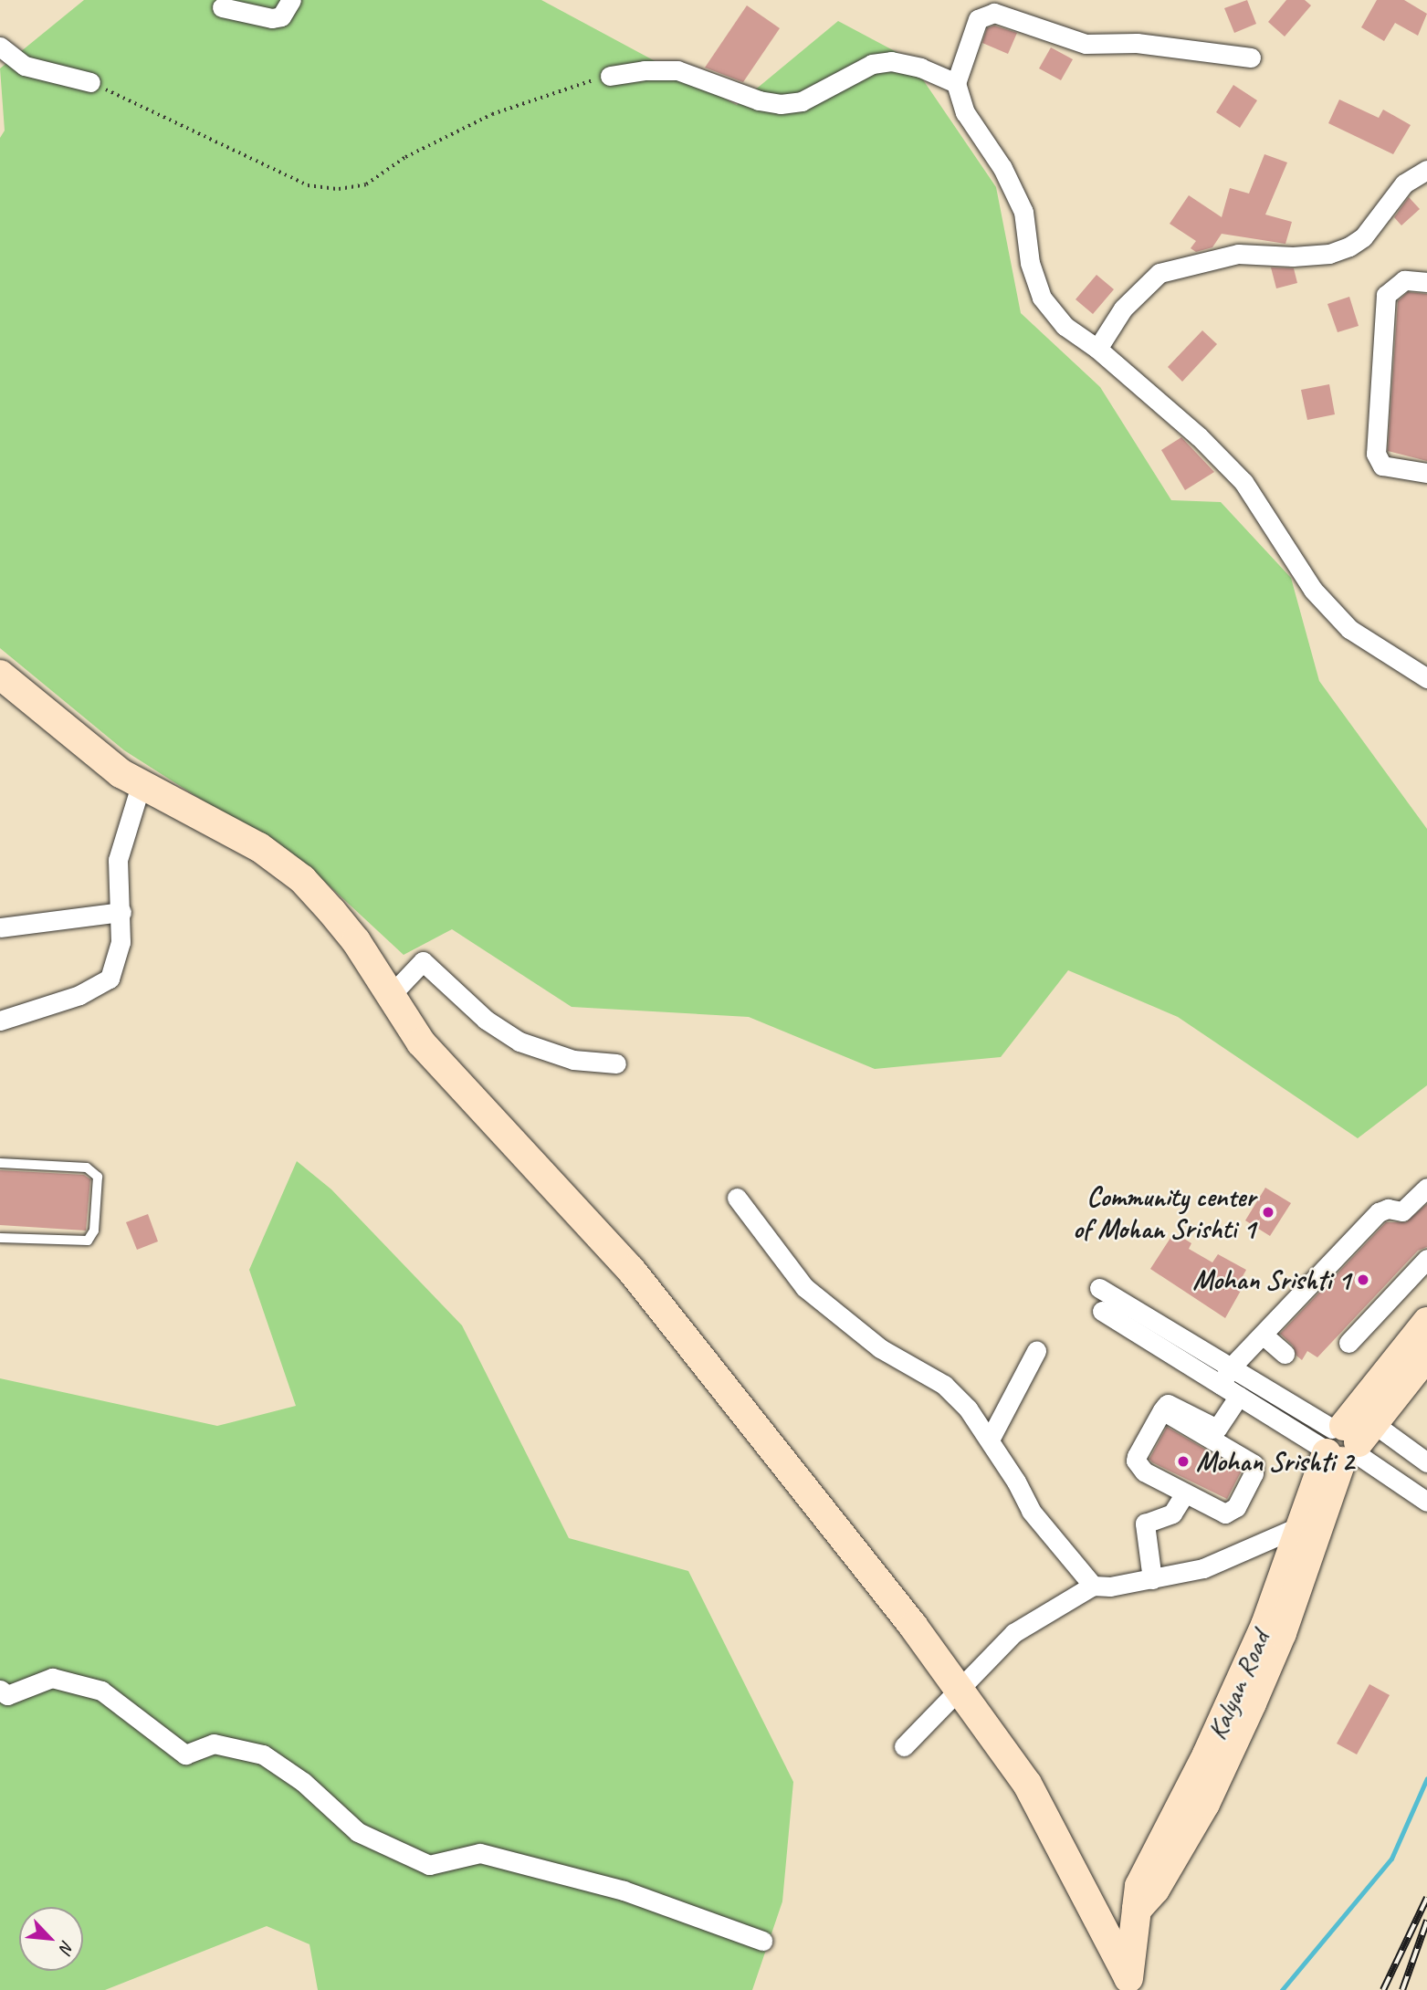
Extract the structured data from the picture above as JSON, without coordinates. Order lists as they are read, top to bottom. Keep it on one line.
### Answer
{"streets":{"street":["Kalyan Road"]},"places":["Community center of Mohan Srishti 1","Mohan Srishti 1","Mohan Srishti 2"],"north":"bottom right"}
